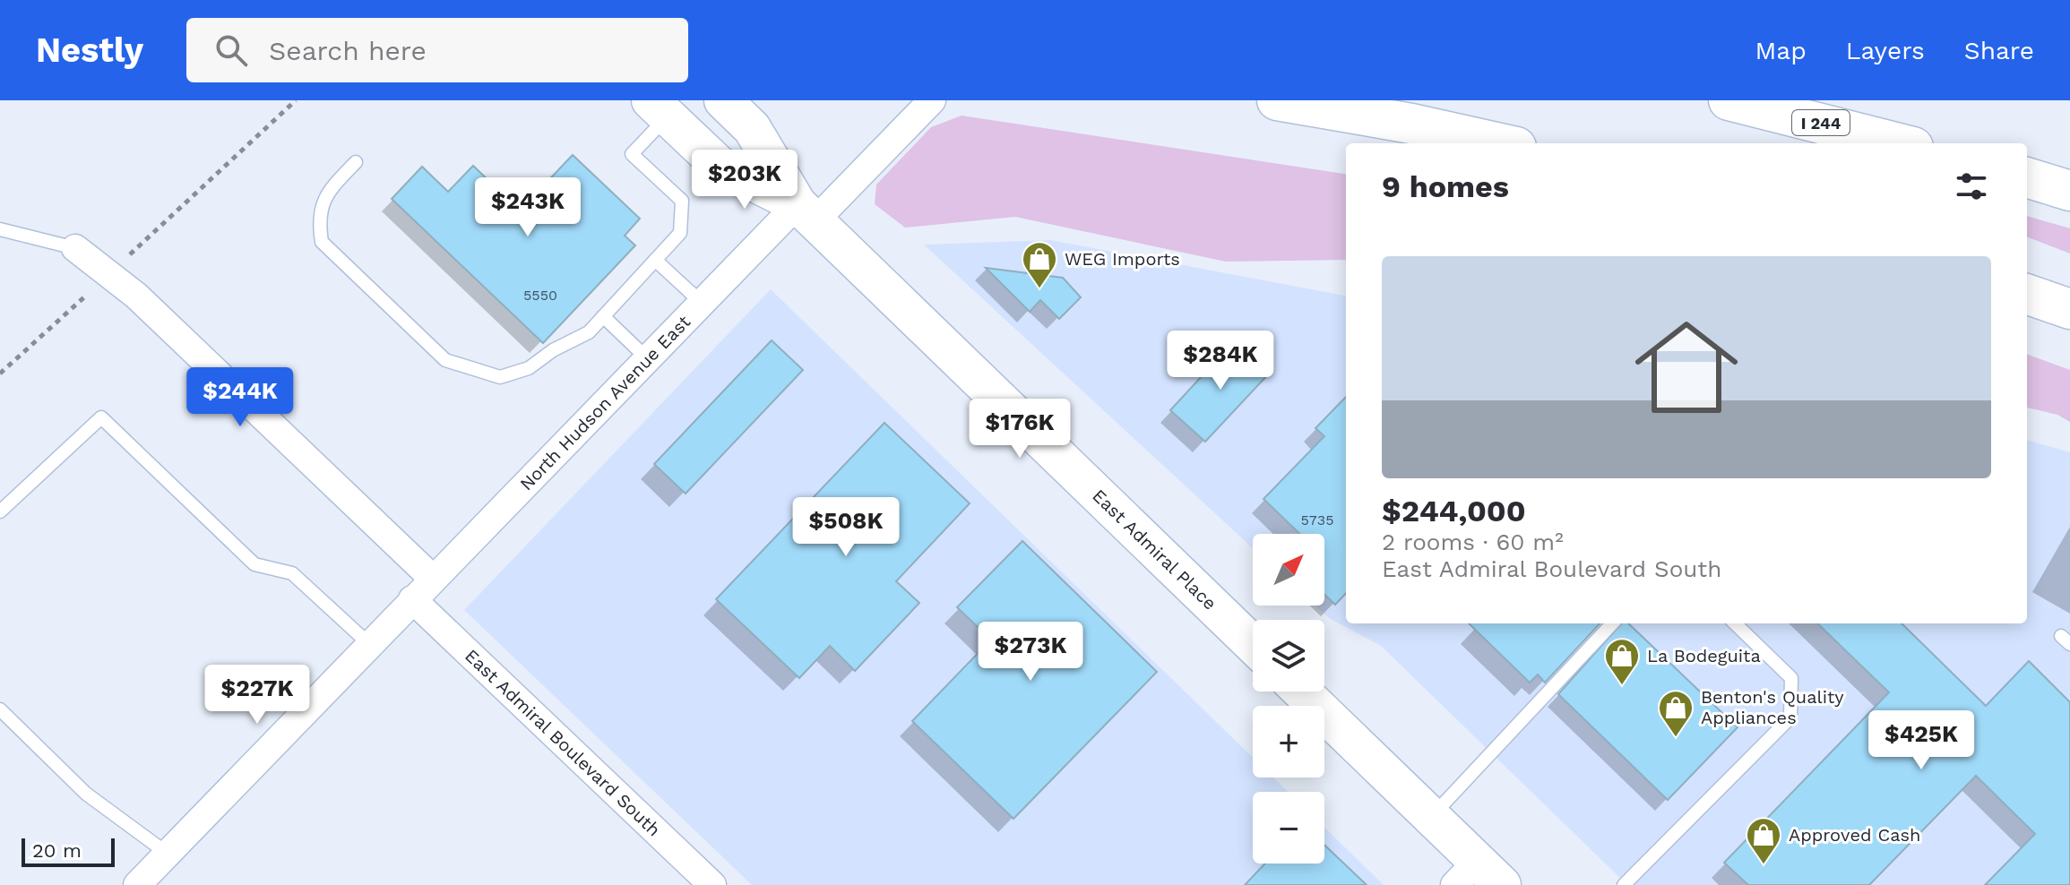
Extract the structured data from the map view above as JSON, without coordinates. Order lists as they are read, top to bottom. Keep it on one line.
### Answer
{"streets":{"highway":["I 244"],"main road":["East Admiral Place"],"street":["North Hudson Avenue East","East Admiral Boulevard South"]},"crossings":[["North Hudson Avenue East","East Admiral Place"],["North Hudson Avenue East","East Admiral Boulevard South"]],"places":{"shop":["WEG Imports","La Bodeguita","Benton's Quality Appliances","Approved Cash"]},"house_numbers":["5550","5735"],"scale_bar":"20 m","north":"top right","page":{"header":"Nestly","search":"Search here","nav":["Map","Layers","Share"],"heading":"9 homes","price":["$203K","$243K","$284K","$244K","$176K","$508K","$273K","$227K","$425K"],"list":[{"name":"$244,000","note":"2 rooms · 60 m² · East Admiral Boulevard South"}],"map_buttons":["+","−"],"scale":"20 m"}}
